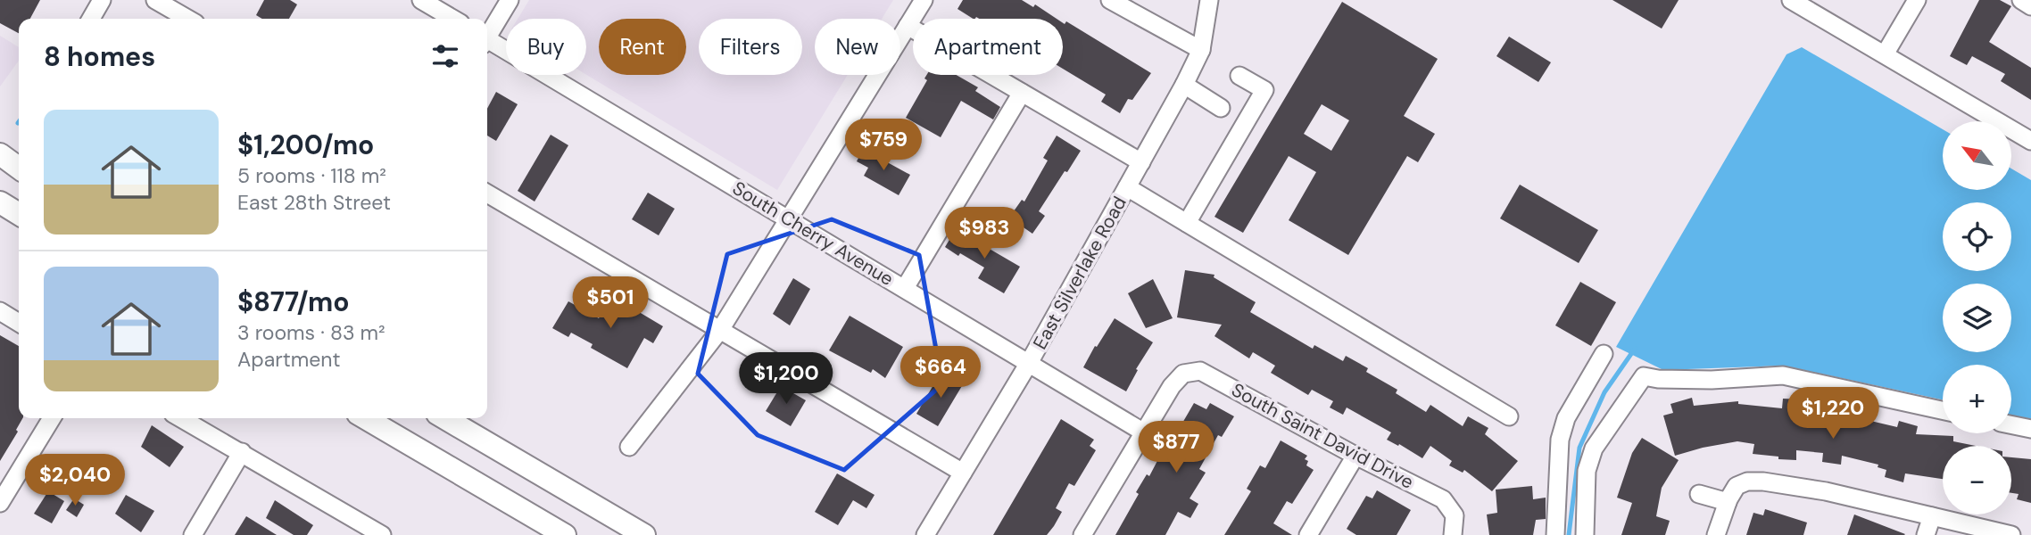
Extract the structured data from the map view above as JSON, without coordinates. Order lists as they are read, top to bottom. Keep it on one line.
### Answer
{"streets":{"street":["South Cherry Avenue","East Silverlake Road","South Saint David Drive"]},"crossings":[["South Cherry Avenue","East Silverlake Road"],["South Cherry Avenue","South Saint David Drive"]],"north":"top left","page":{"chip":["Buy","Rent","Filters","New","Apartment"],"heading":"8 homes","list":[{"name":"$1,200/mo","note":"5 rooms · 118 m² · East 28th Street"},{"name":"$877/mo","note":"3 rooms · 83 m² · Apartment"}],"price":["$759","$983","$501","$664","$1,200","$1,220","$877","$2,040"],"map_buttons":["+","−"]}}
